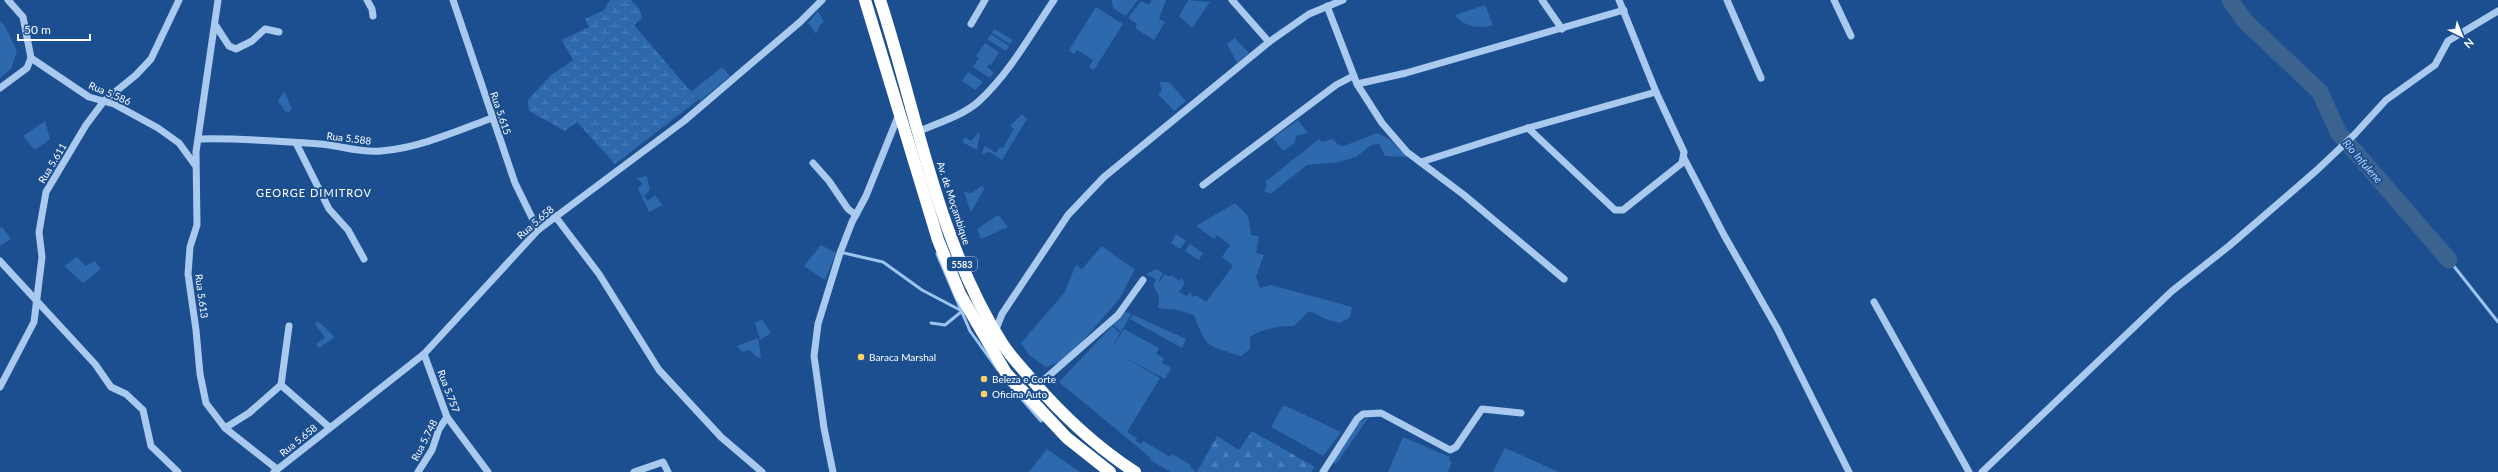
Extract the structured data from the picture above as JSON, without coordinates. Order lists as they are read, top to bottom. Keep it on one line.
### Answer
{"streets":{"highway":["Av. de Moçambique","5583"],"street":["Rua 5.586","Rua 5.615","Rua 5.588","Rua 5.611","Rua 5.658","Rua 5.613","Rua 5.757","Rua 5.748"]},"crossings":[["Rua 5.586","Rua 5.611"],["Rua 5.586","Rua 5.613"],["Rua 5.615","Rua 5.588"],["Rua 5.615","Rua 5.658"],["Rua 5.588","Rua 5.613"],["Rua 5.658","Rua 5.613"],["Rua 5.658","Rua 5.757"],["Rua 5.757","Rua 5.748"]],"districts":["GEORGE DIMITROV"],"water":["Rio Infulene"],"places":["Baraca Marshal","Beleza e Corte","Oficina Auto"],"scale_bar":"50 m","north":"bottom right"}
